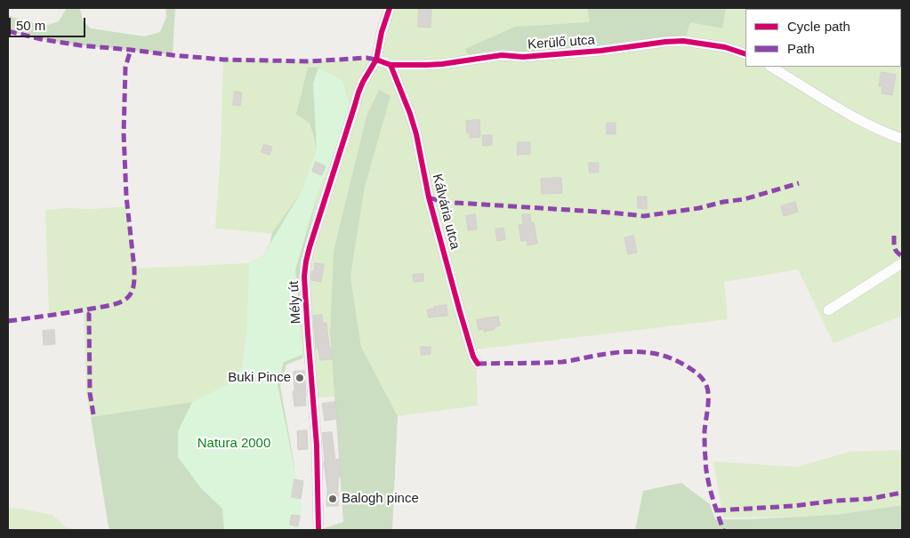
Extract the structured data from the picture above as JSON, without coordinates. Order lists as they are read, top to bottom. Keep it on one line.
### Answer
{"streets":{"street":["Kerülő utca","Kálvária utca","Mély út"]},"crossings":[["Kerülő utca","Kálvária utca"],["Kerülő utca","Mély út"]],"parks":["Natura 2000"],"places":["Buki Pince","Balogh pince"],"legend":["Cycle path","Path"],"scale_bar":"50 m"}
